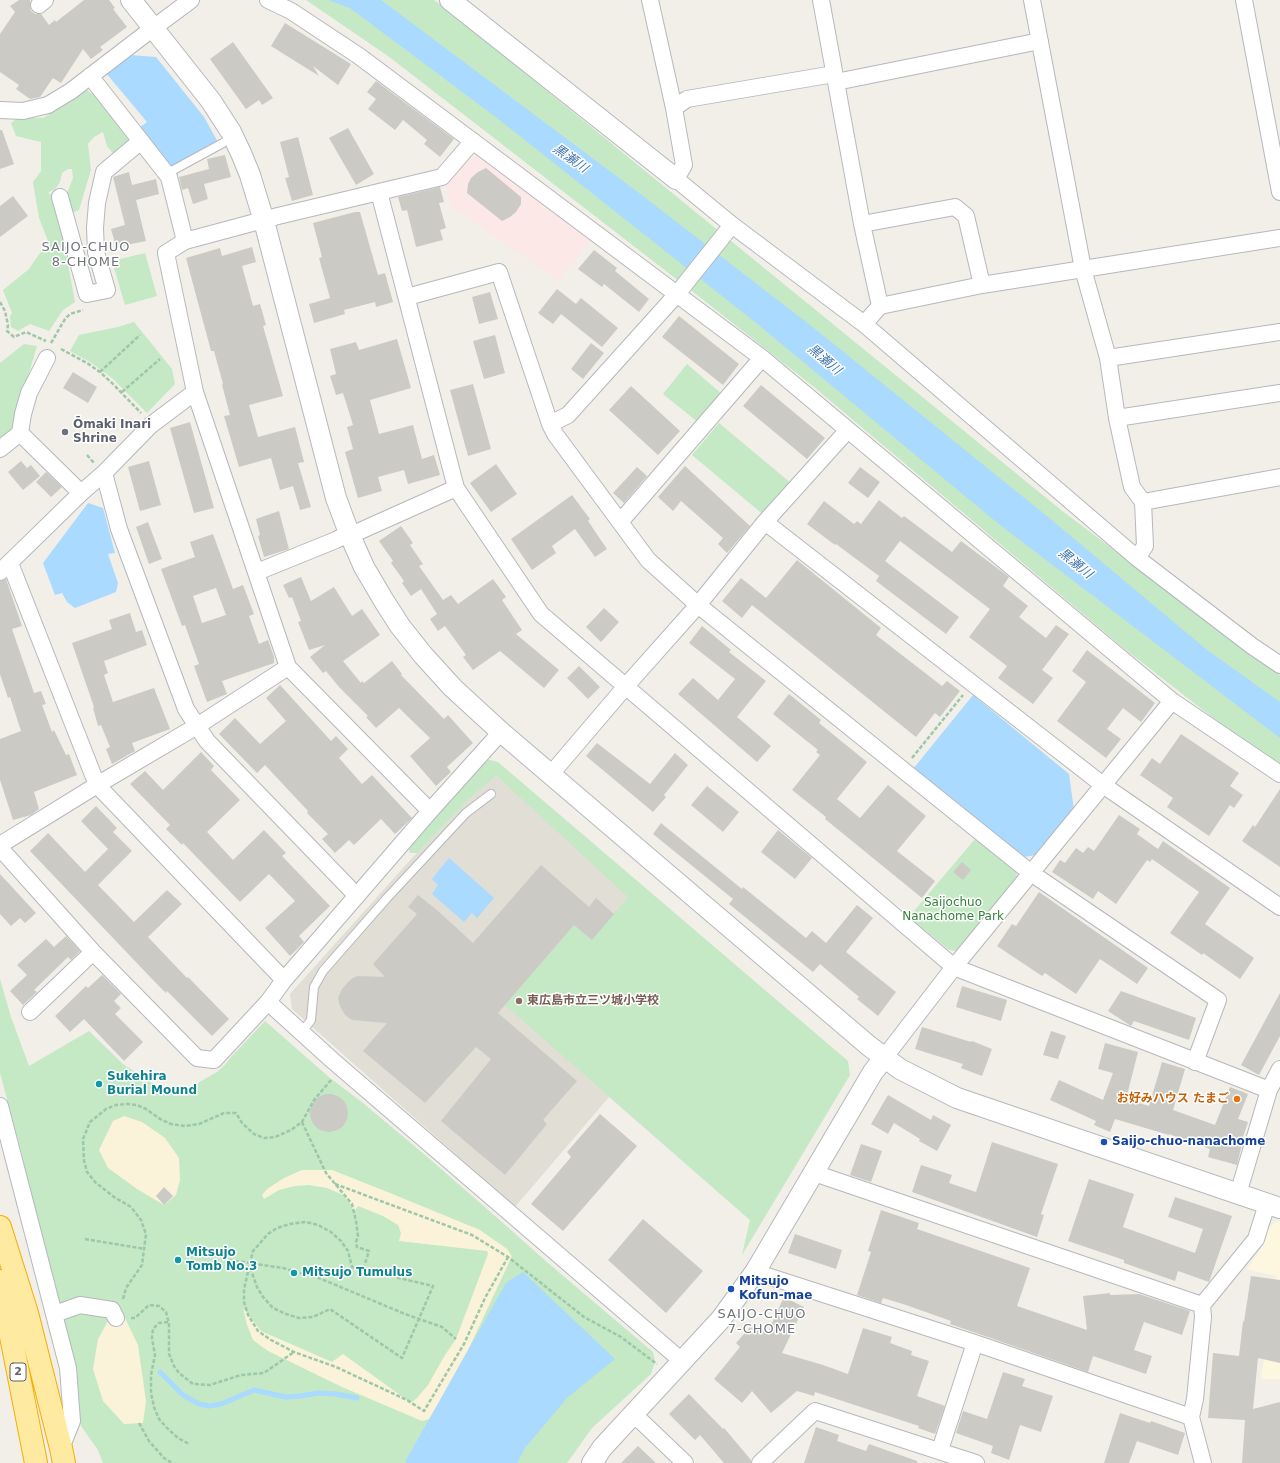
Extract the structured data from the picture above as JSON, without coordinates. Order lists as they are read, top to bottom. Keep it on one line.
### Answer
{"streets":{"highway":["2"]},"districts":["SAIJO-CHUO 8-CHOME","SAIJO-CHUO 7-CHOME"],"water":["黒瀬川"],"parks":["Saijochuo Nanachome Park"],"places":["Ōmaki Inari Shrine","東広島市立三ツ城小学校","Sukehira Burial Mound","お好みハウス たまご","Saijo-chuo-nanachome","Mitsujo Tomb No.3","Mitsujo Tumulus","Mitsujo Kofun-mae"]}
